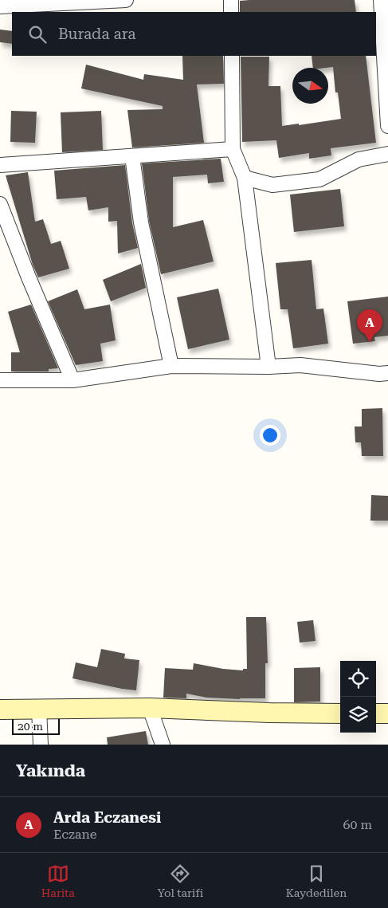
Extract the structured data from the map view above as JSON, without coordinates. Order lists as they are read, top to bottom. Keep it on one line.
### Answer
{"scale_bar":"20 m","north":"right","page":{"search":"Burada ara","pins":"A","scale":"20 m","heading":"Yakında","list":[{"mark":"A","name":"Arda Eczanesi","note":"Eczane","value":"60 m"}],"nav":["Harita","Yol tarifi","Kaydedilen"]}}
